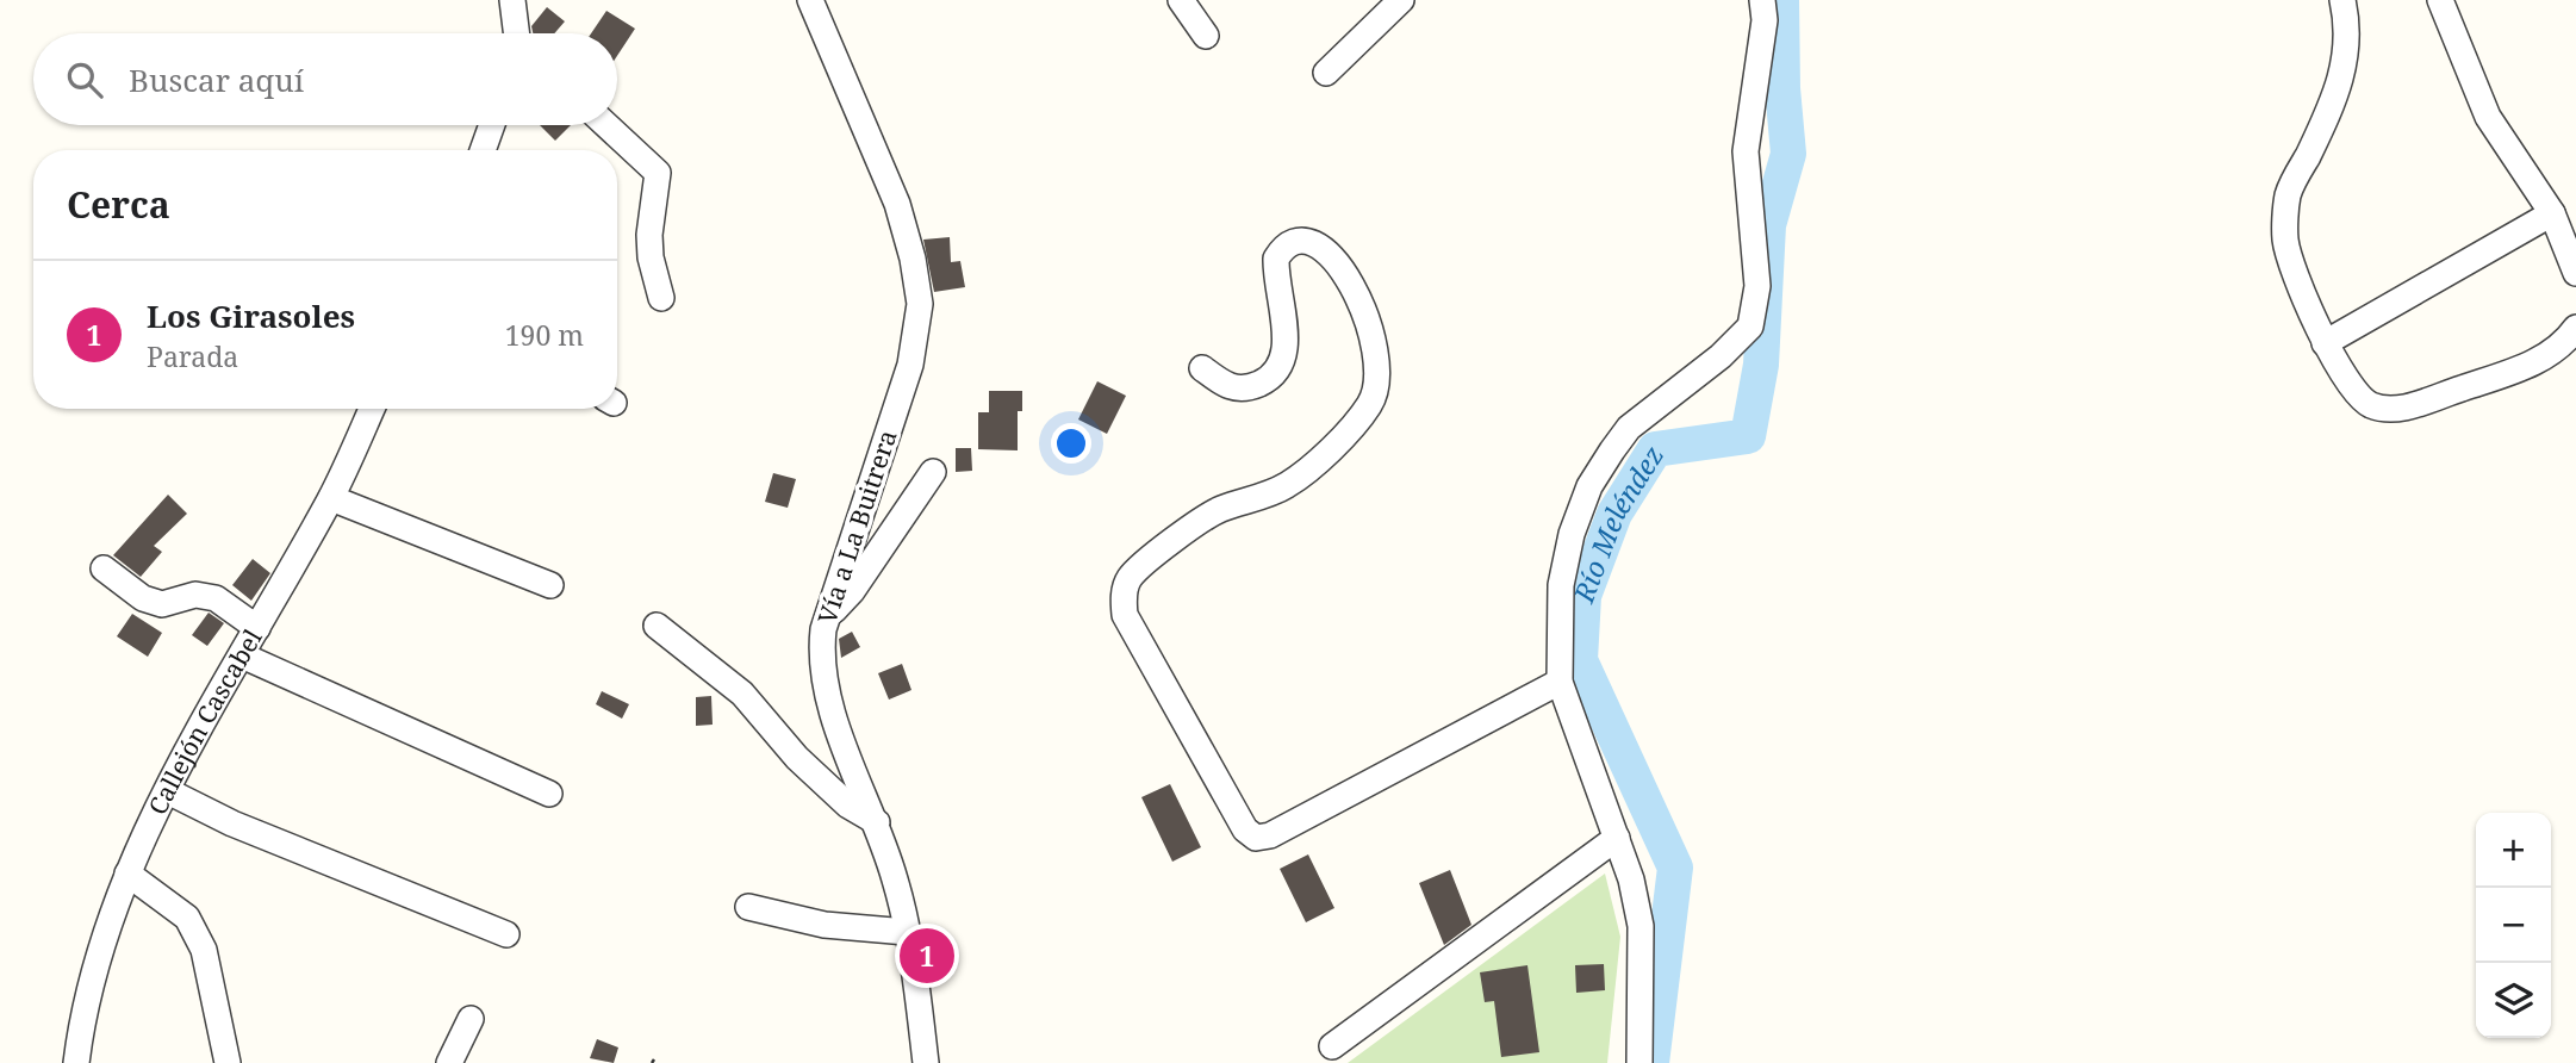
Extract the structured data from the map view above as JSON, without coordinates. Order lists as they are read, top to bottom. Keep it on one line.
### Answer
{"streets":{"street":["Vía a La Buitrera","Callejón Cascabel"]},"water":["Río Meléndez"],"page":{"search":"Buscar aquí","heading":"Cerca","list":[{"mark":"1","name":"Los Girasoles","note":"Parada","value":"190 m"}],"map_buttons":["+","−"],"pins":"1"}}
